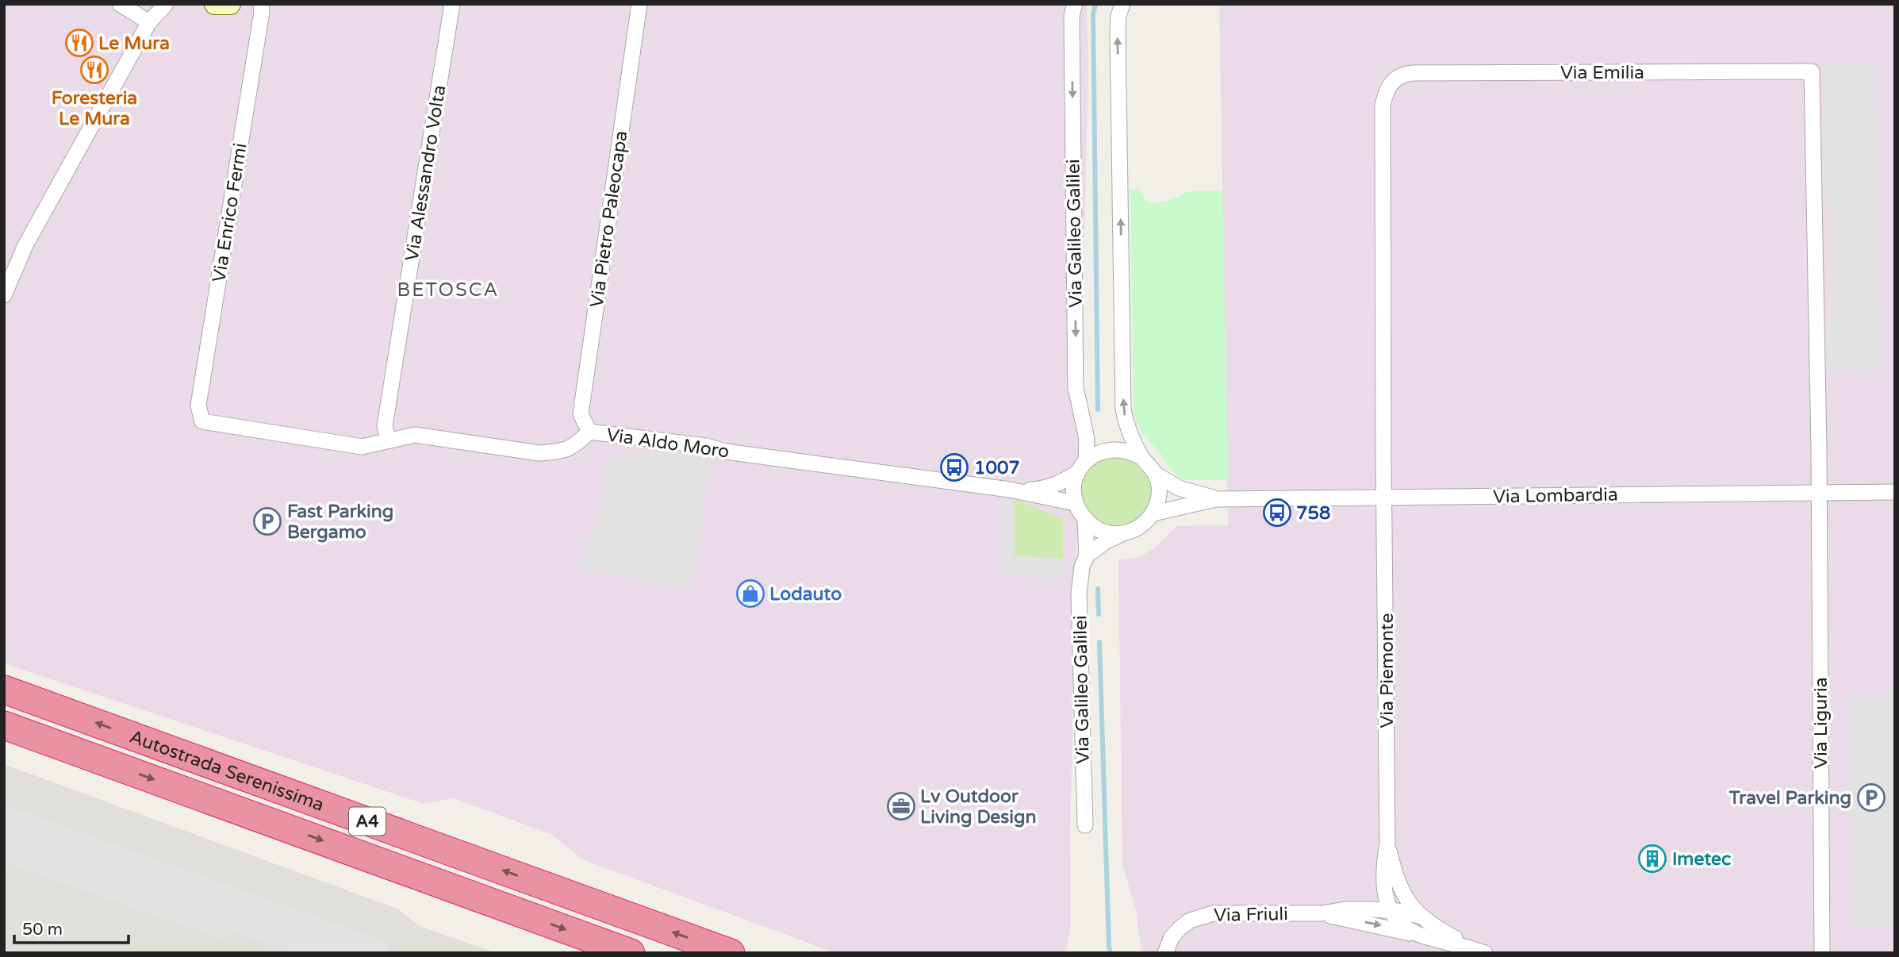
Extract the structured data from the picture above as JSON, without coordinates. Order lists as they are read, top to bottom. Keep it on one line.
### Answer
{"streets":{"highway":["Autostrada Serenissima","A4"],"street":["Via Emilia","Via Alessandro Volta","Via Enrico Fermi","Via Pietro Paleocapa","Via Galileo Galilei","Via Aldo Moro","Via Lombardia","Via Piemonte","Via Liguria","Via Friuli"]},"crossings":[["Via Emilia","Via Lombardia"],["Via Emilia","Via Piemonte"],["Via Emilia","Via Liguria"],["Via Alessandro Volta","Via Aldo Moro"],["Via Enrico Fermi","Via Aldo Moro"],["Via Pietro Paleocapa","Via Aldo Moro"],["Via Galileo Galilei","Via Aldo Moro"],["Via Galileo Galilei","Via Lombardia"],["Via Aldo Moro","Via Lombardia"],["Via Lombardia","Via Piemonte"],["Via Lombardia","Via Liguria"],["Via Piemonte","Via Friuli"]],"districts":["BETOSCA"],"places":{"restaurant":["Le Mura","Foresteria Le Mura"],"bus stop":["1007","758"],"parking":["Fast Parking Bergamo","Travel Parking"],"shop":["Lodauto"],"office":["Lv Outdoor Living Design"],"building":["Imetec"]},"scale_bar":"50 m"}
